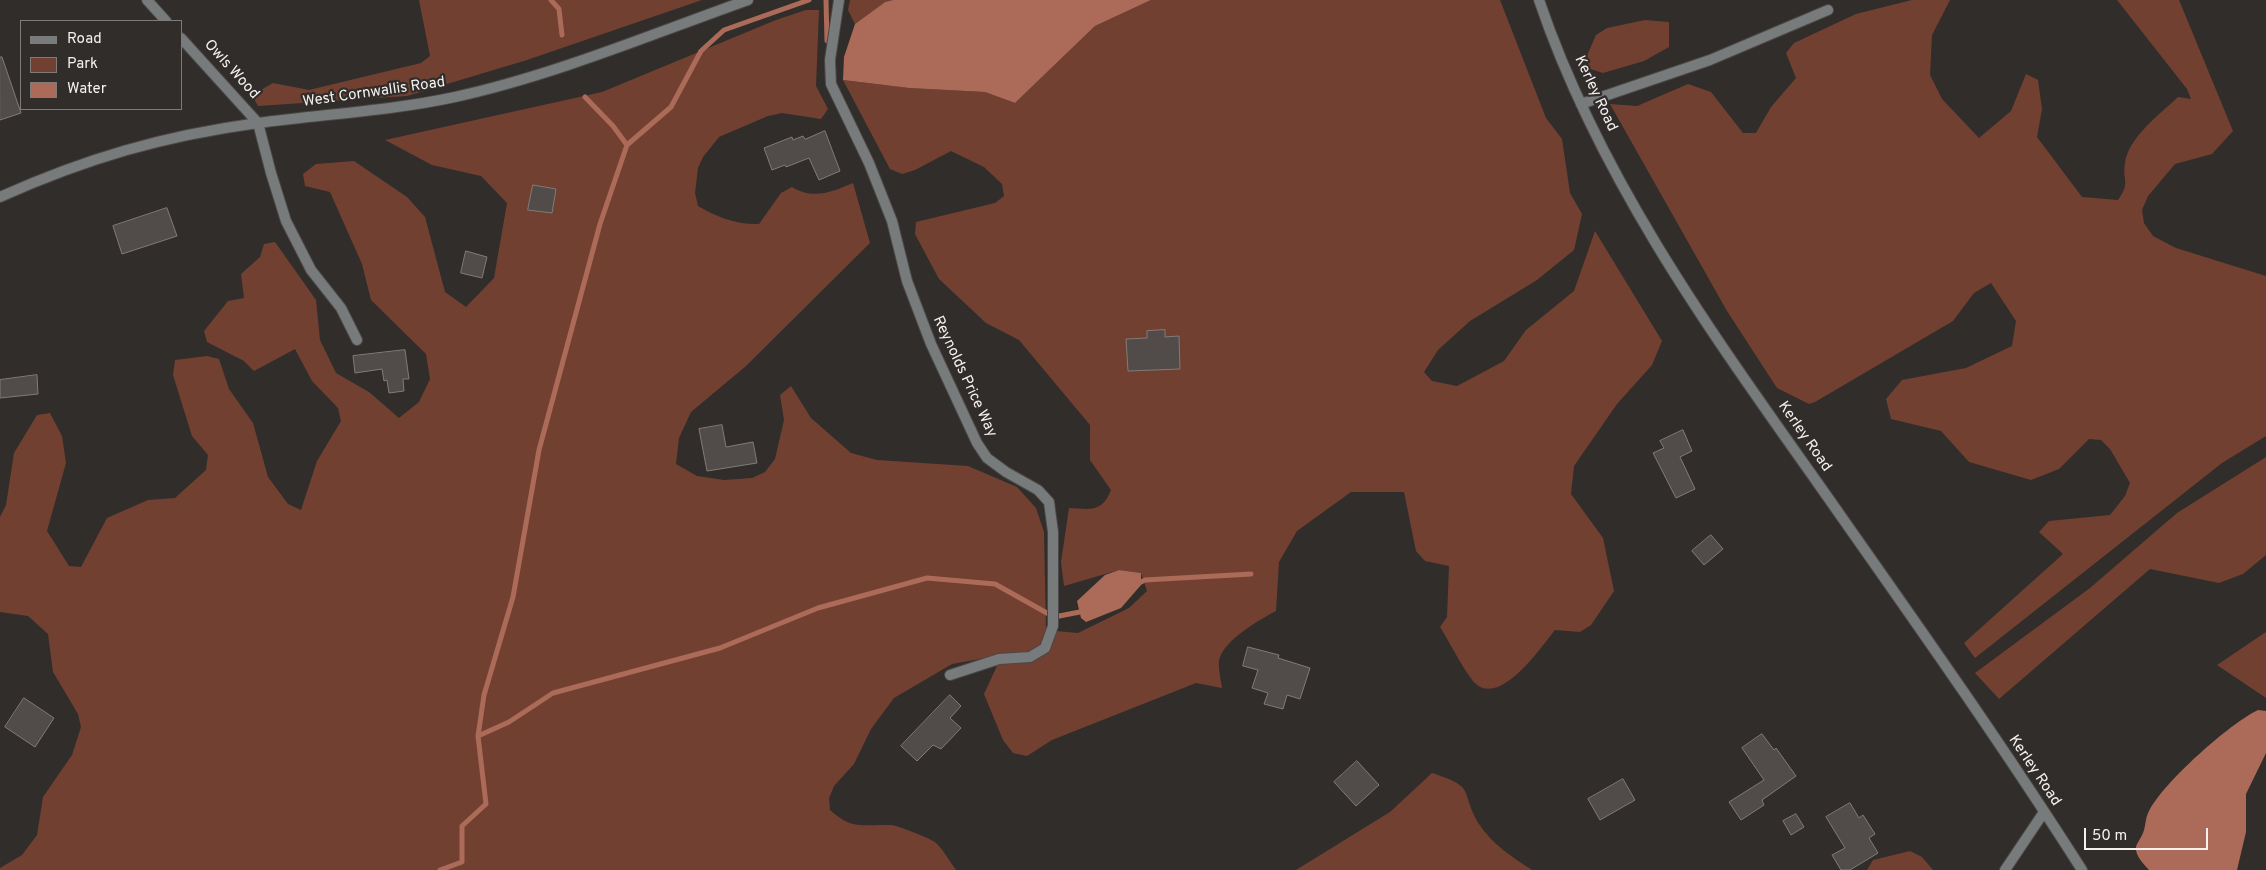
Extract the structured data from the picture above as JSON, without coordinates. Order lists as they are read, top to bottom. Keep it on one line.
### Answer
{"streets":{"street":["Owls Wood","West Cornwallis Road","Kerley Road","Reynolds Price Way"]},"crossings":[["Owls Wood","West Cornwallis Road"]],"legend":["Road","Park","Water"],"scale_bar":"50 m"}
